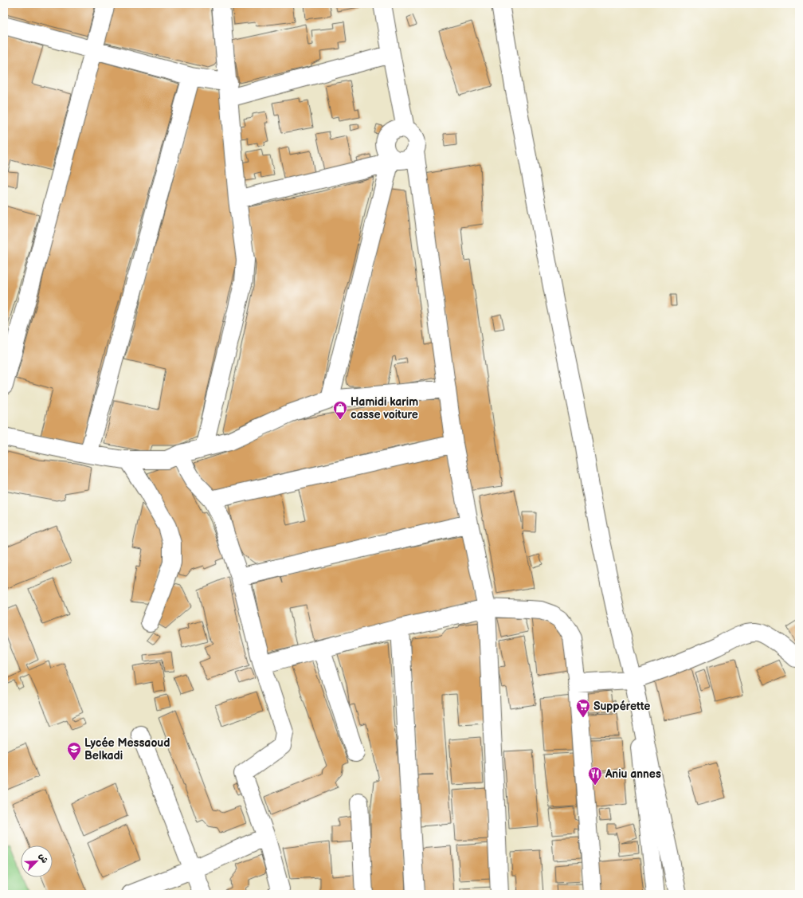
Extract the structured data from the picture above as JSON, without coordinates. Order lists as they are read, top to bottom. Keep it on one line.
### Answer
{"places":{"shop":["Hamidi karim casse voiture"],"supermarket":["Suppérette"],"school or university":["Lycée Messaoud Belkadi"],"restaurant":["Aniu annes"]},"north":"top right"}
